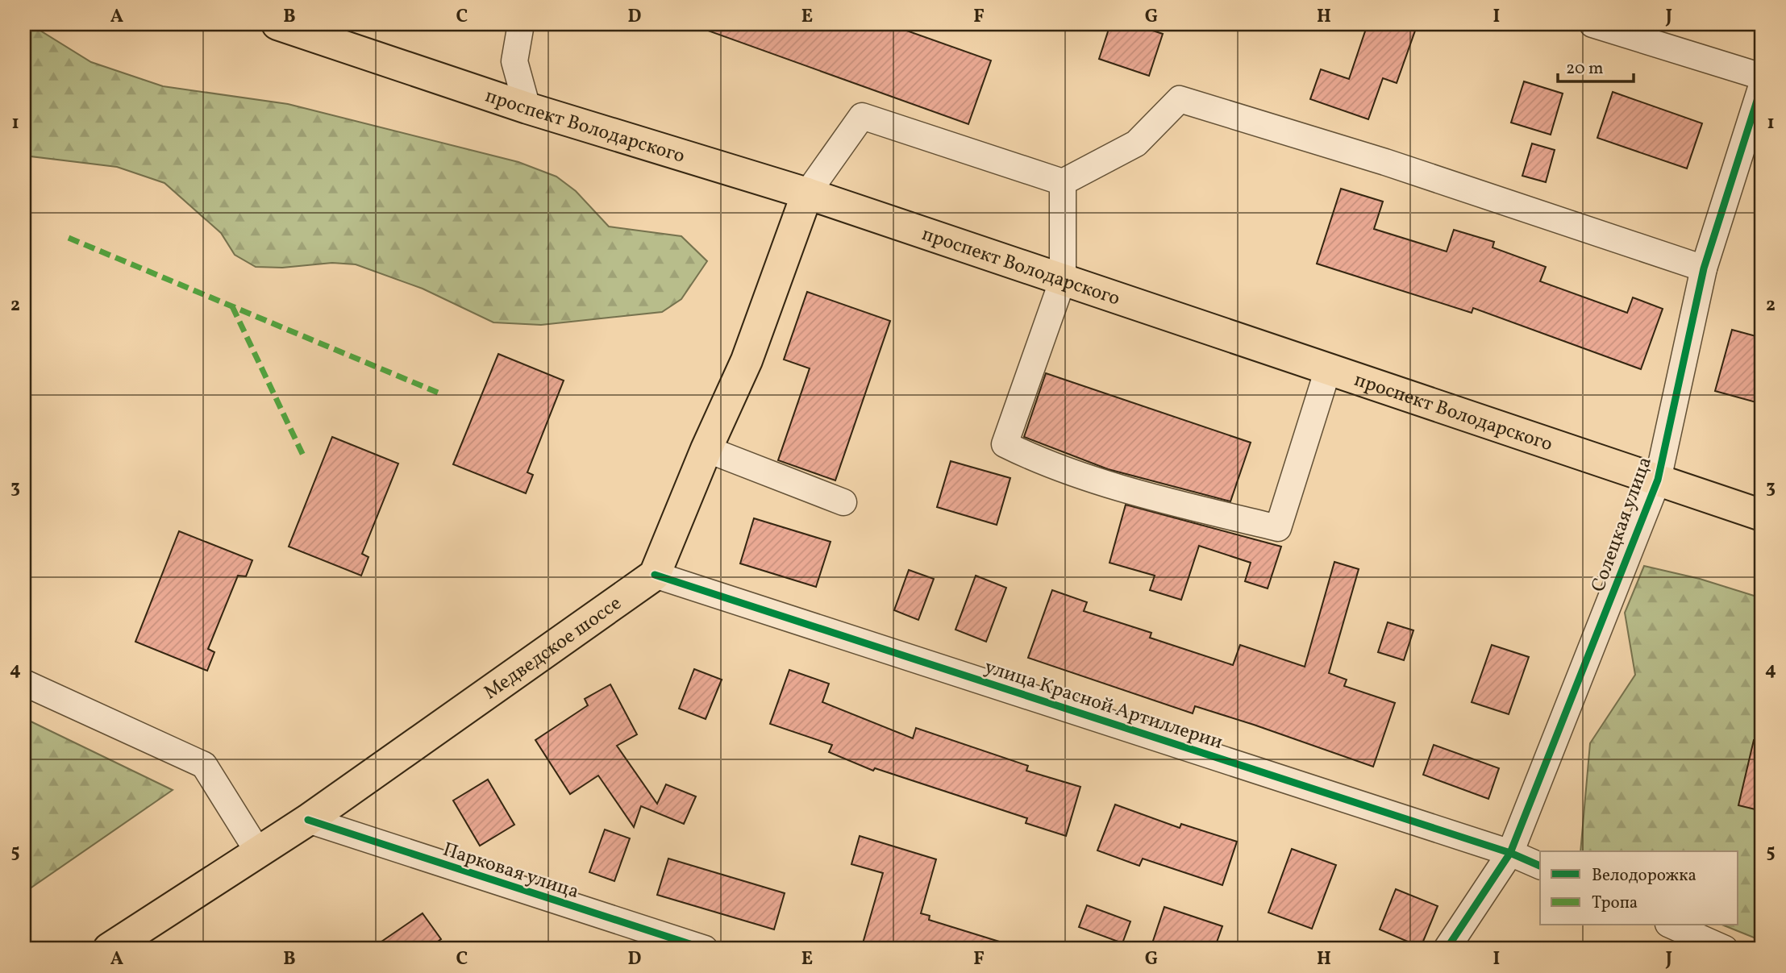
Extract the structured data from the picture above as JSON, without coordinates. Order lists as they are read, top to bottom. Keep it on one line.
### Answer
{"streets":{"main road":["проспект Володарского","Медведское шоссе"],"street":["Солецкая улица","улица Красной Артиллерии","Парковая улица"]},"crossings":[["проспект Володарского","Солецкая улица"],["Солецкая улица","улица Красной Артиллерии"],["Медведское шоссе","улица Красной Артиллерии"],["Медведское шоссе","Парковая улица"]],"legend":["Велодорожка","Тропа"],"scale_bar":"20 m","grid":{"columns":["A","B","C","D","E","F","G","H","I","J"],"rows":["1","2","3","4","5"]}}
